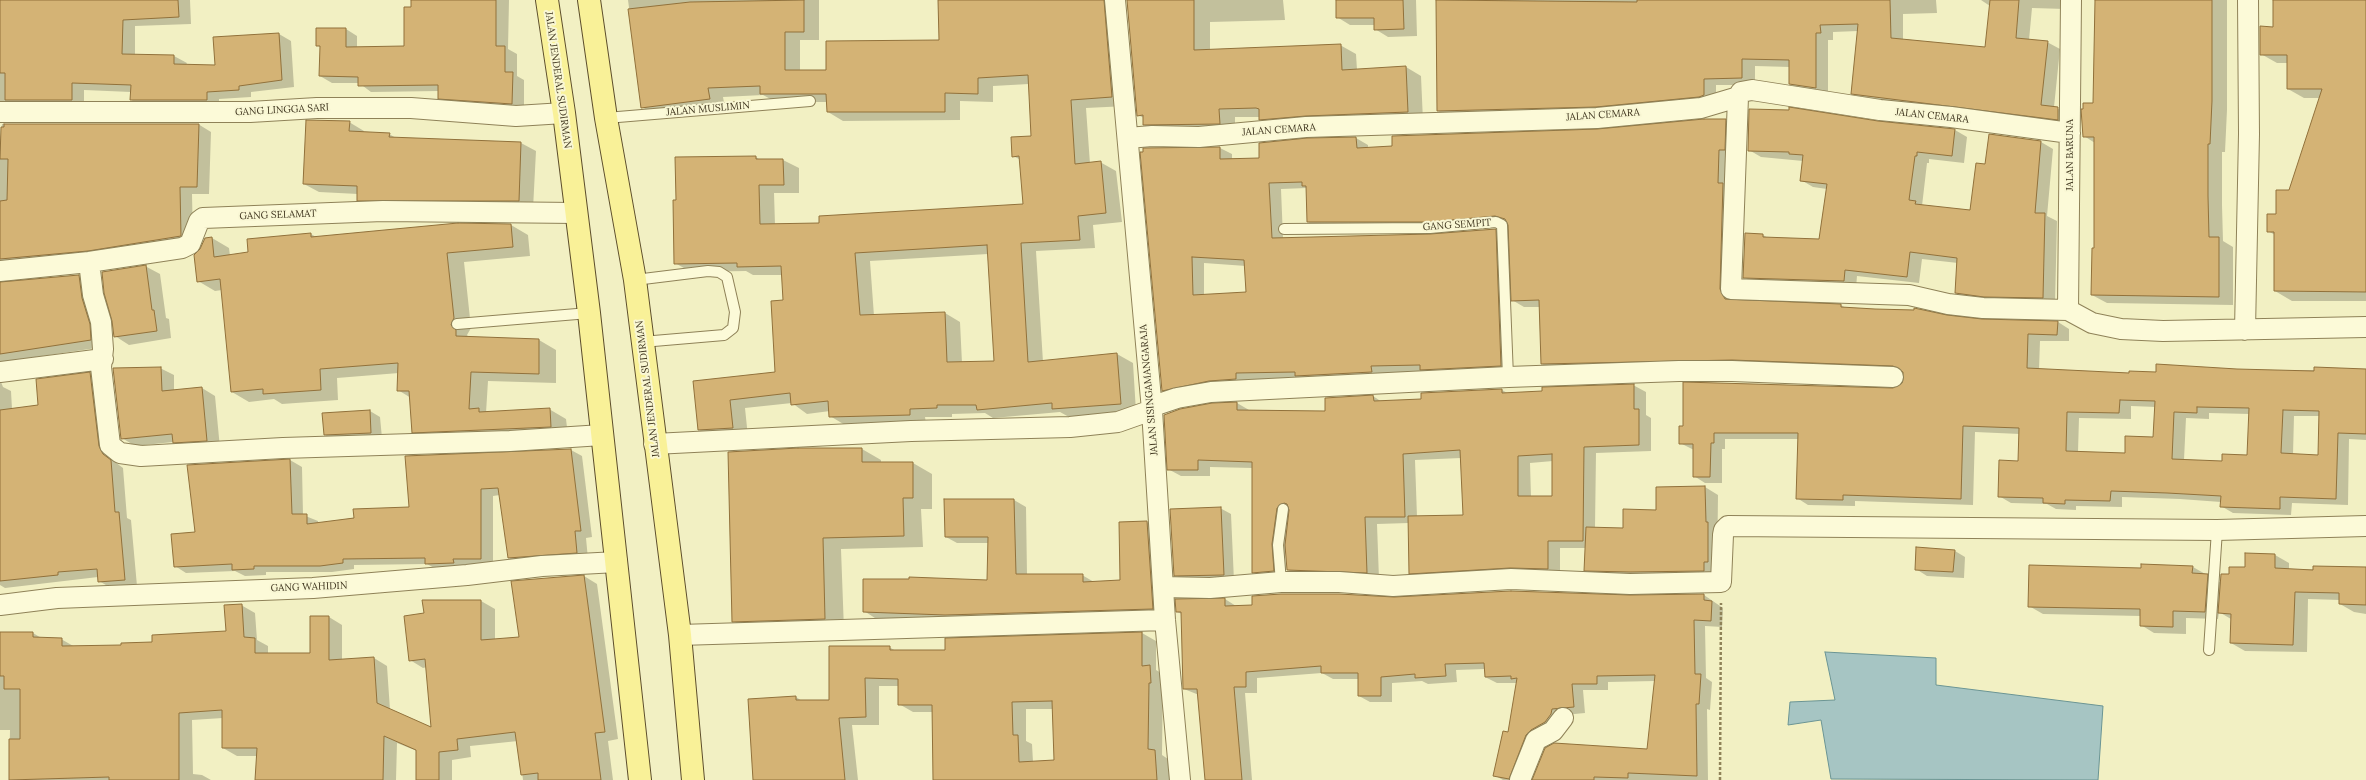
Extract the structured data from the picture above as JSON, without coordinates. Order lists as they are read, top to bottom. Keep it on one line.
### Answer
{"streets":{"main road":["JALAN JENDERAL SUDIRMAN"],"street":["GANG LINGGA SARI","JALAN CEMARA","JALAN BARUNA","GANG SELAMAT","JALAN SISINGAMANGARAJA","GANG WAHIDIN"],"lane":["JALAN MUSLIMIN","GANG SEMPIT"]},"crossings":[["JALAN JENDERAL SUDIRMAN","JALAN MUSLIMIN"],["JALAN JENDERAL SUDIRMAN","GANG LINGGA SARI"],["JALAN JENDERAL SUDIRMAN","GANG SELAMAT"],["JALAN JENDERAL SUDIRMAN","GANG WAHIDIN"],["JALAN CEMARA","JALAN BARUNA"],["JALAN CEMARA","JALAN SISINGAMANGARAJA"]]}
